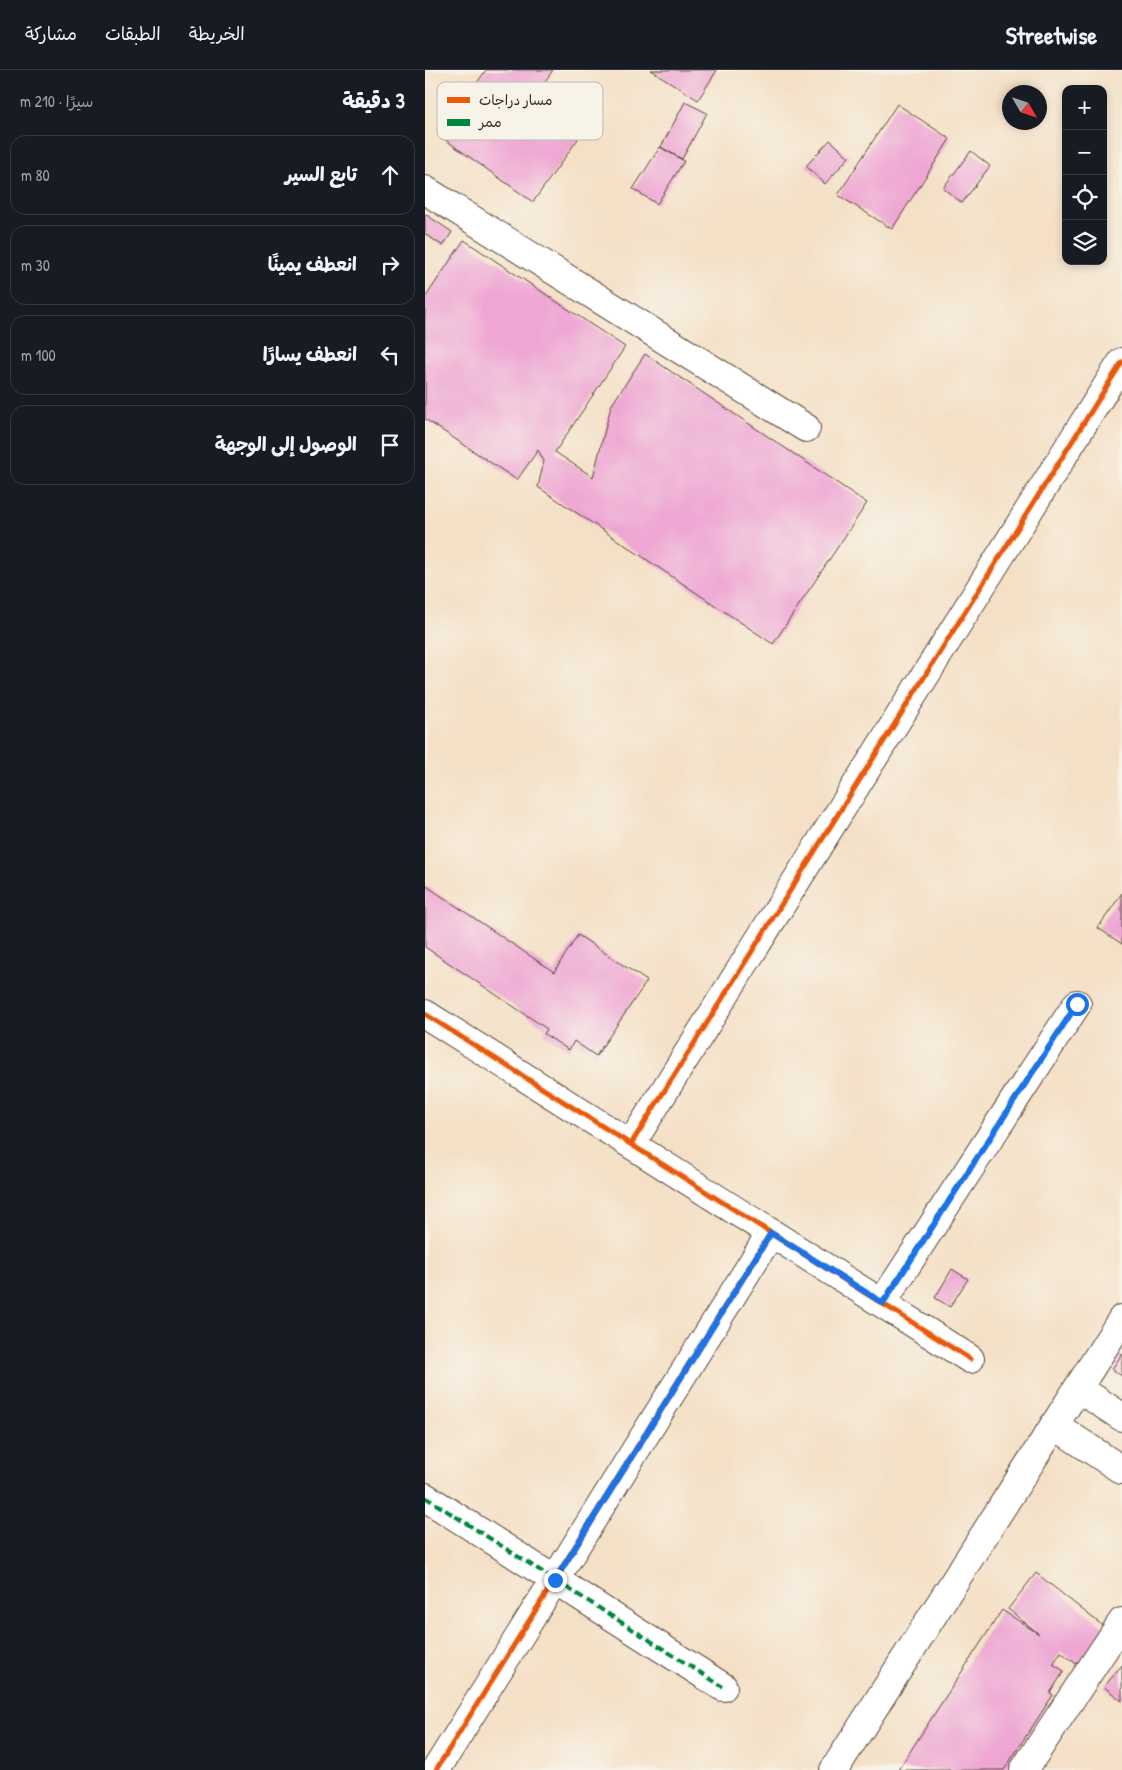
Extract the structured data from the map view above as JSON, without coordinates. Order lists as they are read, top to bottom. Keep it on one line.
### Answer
{"legend":["مسار دراجات","ممر"],"north":"bottom right","page":{"header":"Streetwise","nav":["الخريطة","الطبقات","مشاركة"],"heading":["3 دقيقة","سيرًا · 210 m"],"map_buttons":["+","−"],"list":[["تابع السير","80 m"],["انعطف يمينًا","30 m"],["انعطف يسارًا","100 m"],"الوصول إلى الوجهة"]}}
